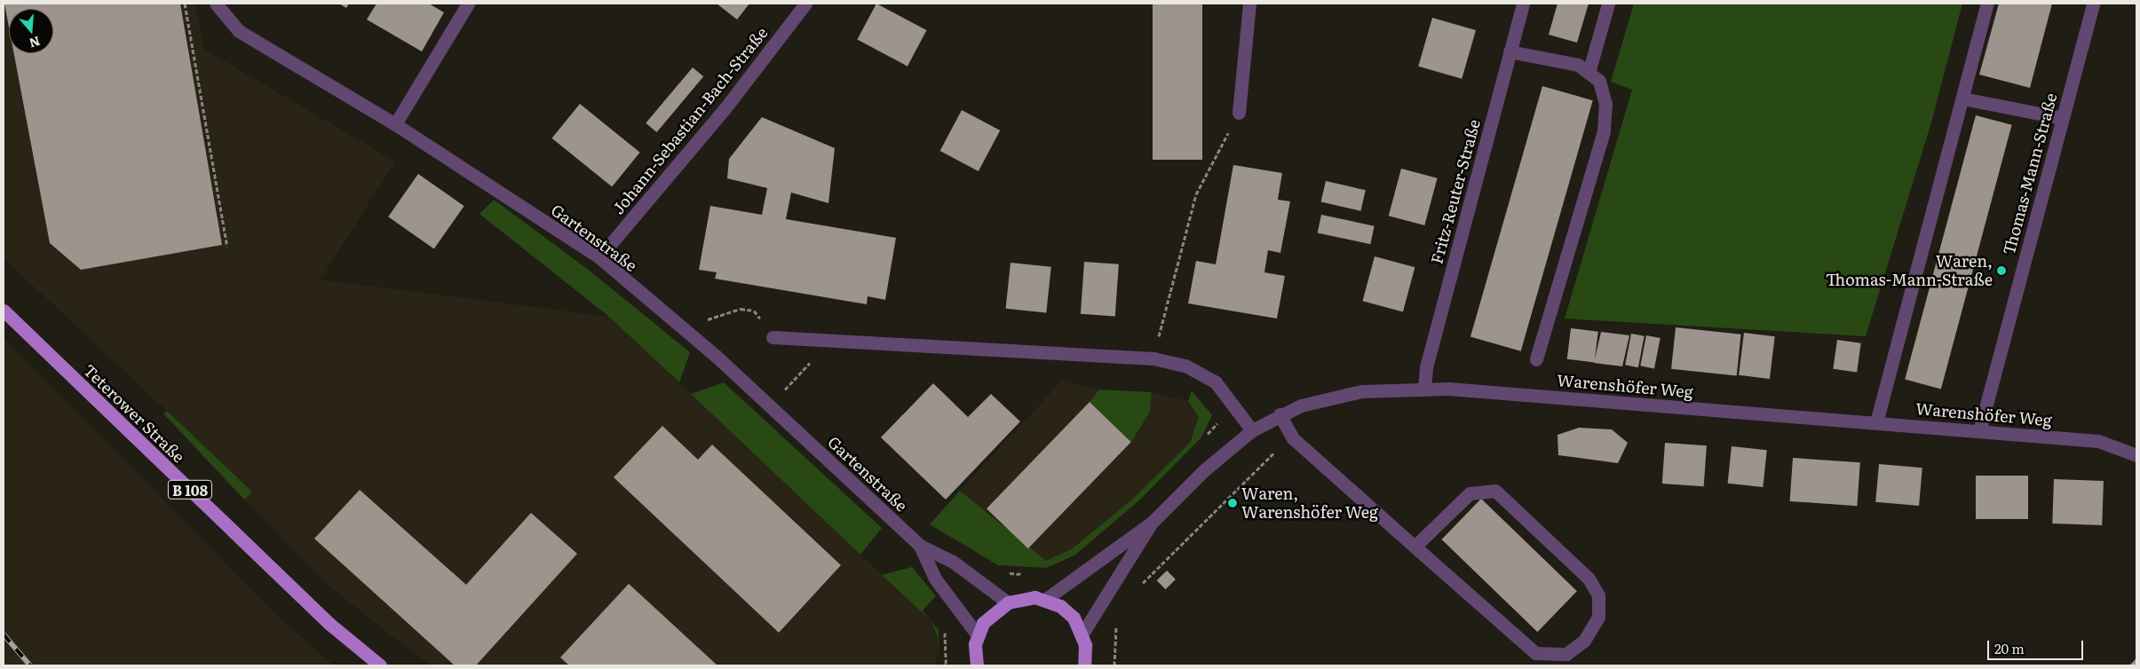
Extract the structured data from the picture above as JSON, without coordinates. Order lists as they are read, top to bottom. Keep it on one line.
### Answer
{"streets":{"main road":["Teterower Straße","B 108"],"street":["Johann-Sebastian-Bach-Straße","Thomas-Mann-Straße","Fritz-Reuter-Straße","Gartenstraße","Warenshöfer Weg"]},"crossings":[["Johann-Sebastian-Bach-Straße","Gartenstraße"],["Thomas-Mann-Straße","Warenshöfer Weg"],["Fritz-Reuter-Straße","Warenshöfer Weg"]],"places":["Waren, Thomas-Mann-Straße","Waren, Warenshöfer Weg"],"scale_bar":"20 m","north":"bottom"}
